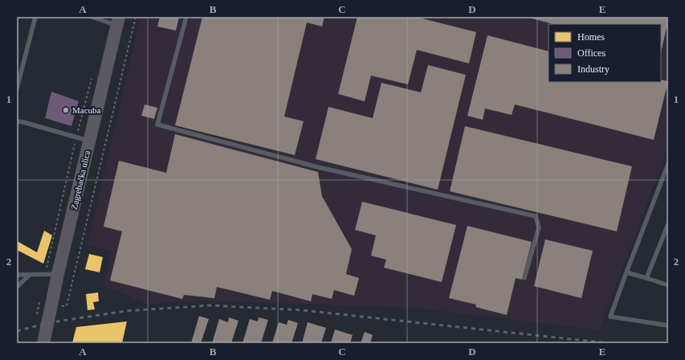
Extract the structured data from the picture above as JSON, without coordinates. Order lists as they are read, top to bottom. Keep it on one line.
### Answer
{"streets":{"main road":["Zagrebačka ulica"]},"places":["Macuba"],"legend":["Homes","Offices","Industry"],"grid":{"columns":["A","B","C","D","E"],"rows":["1","2"]}}
